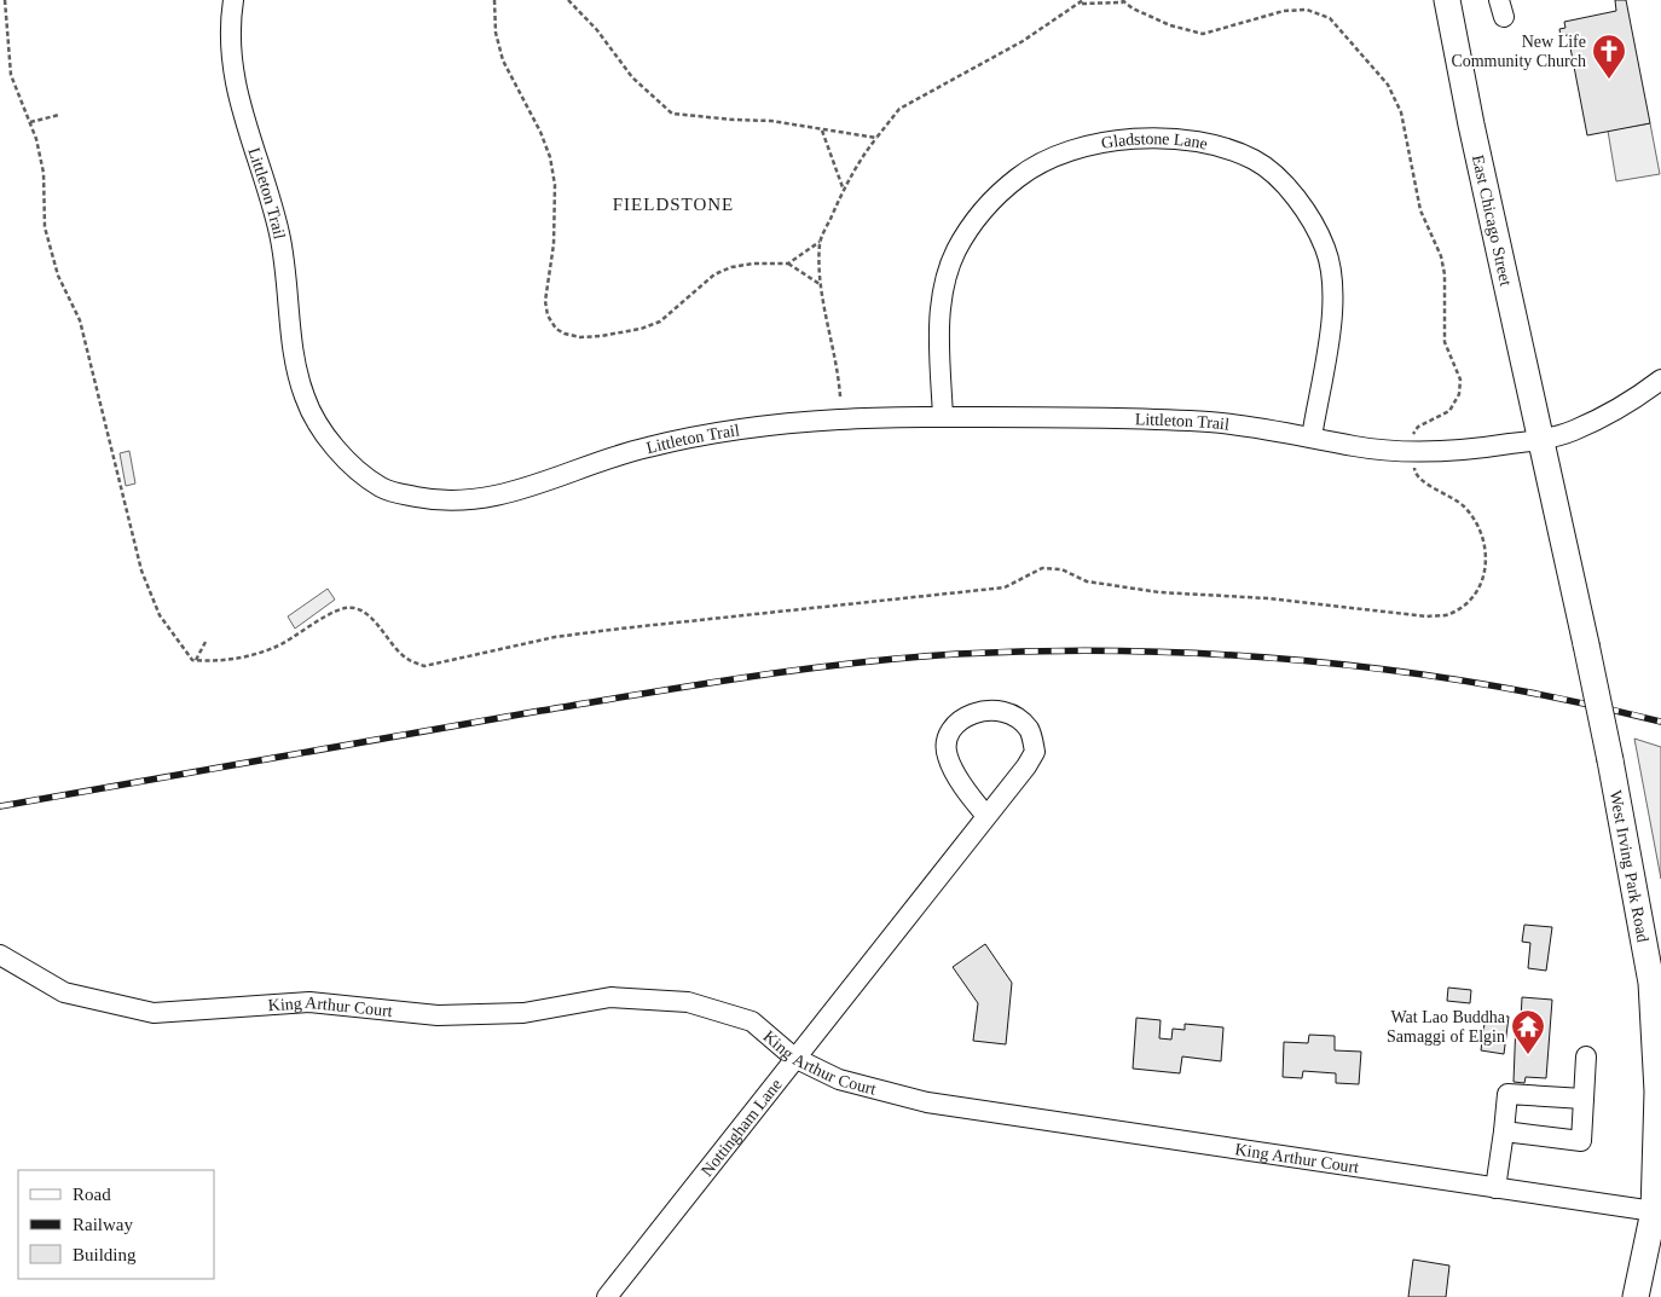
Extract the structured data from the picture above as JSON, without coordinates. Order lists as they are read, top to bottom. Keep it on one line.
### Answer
{"streets":{"main road":["East Chicago Street","West Irving Park Road"],"street":["Gladstone Lane","Littleton Trail","King Arthur Court","Nottingham Lane"]},"crossings":[["Gladstone Lane","Littleton Trail"],["Littleton Trail","East Chicago Street"],["Littleton Trail","West Irving Park Road"],["East Chicago Street","West Irving Park Road"],["West Irving Park Road","King Arthur Court"],["King Arthur Court","Nottingham Lane"]],"districts":["FIELDSTONE"],"places":{"church":["New Life Community Church"],"temple":["Wat Lao Buddha Samaggi of Elgin"]},"legend":["Road","Railway","Building"]}
